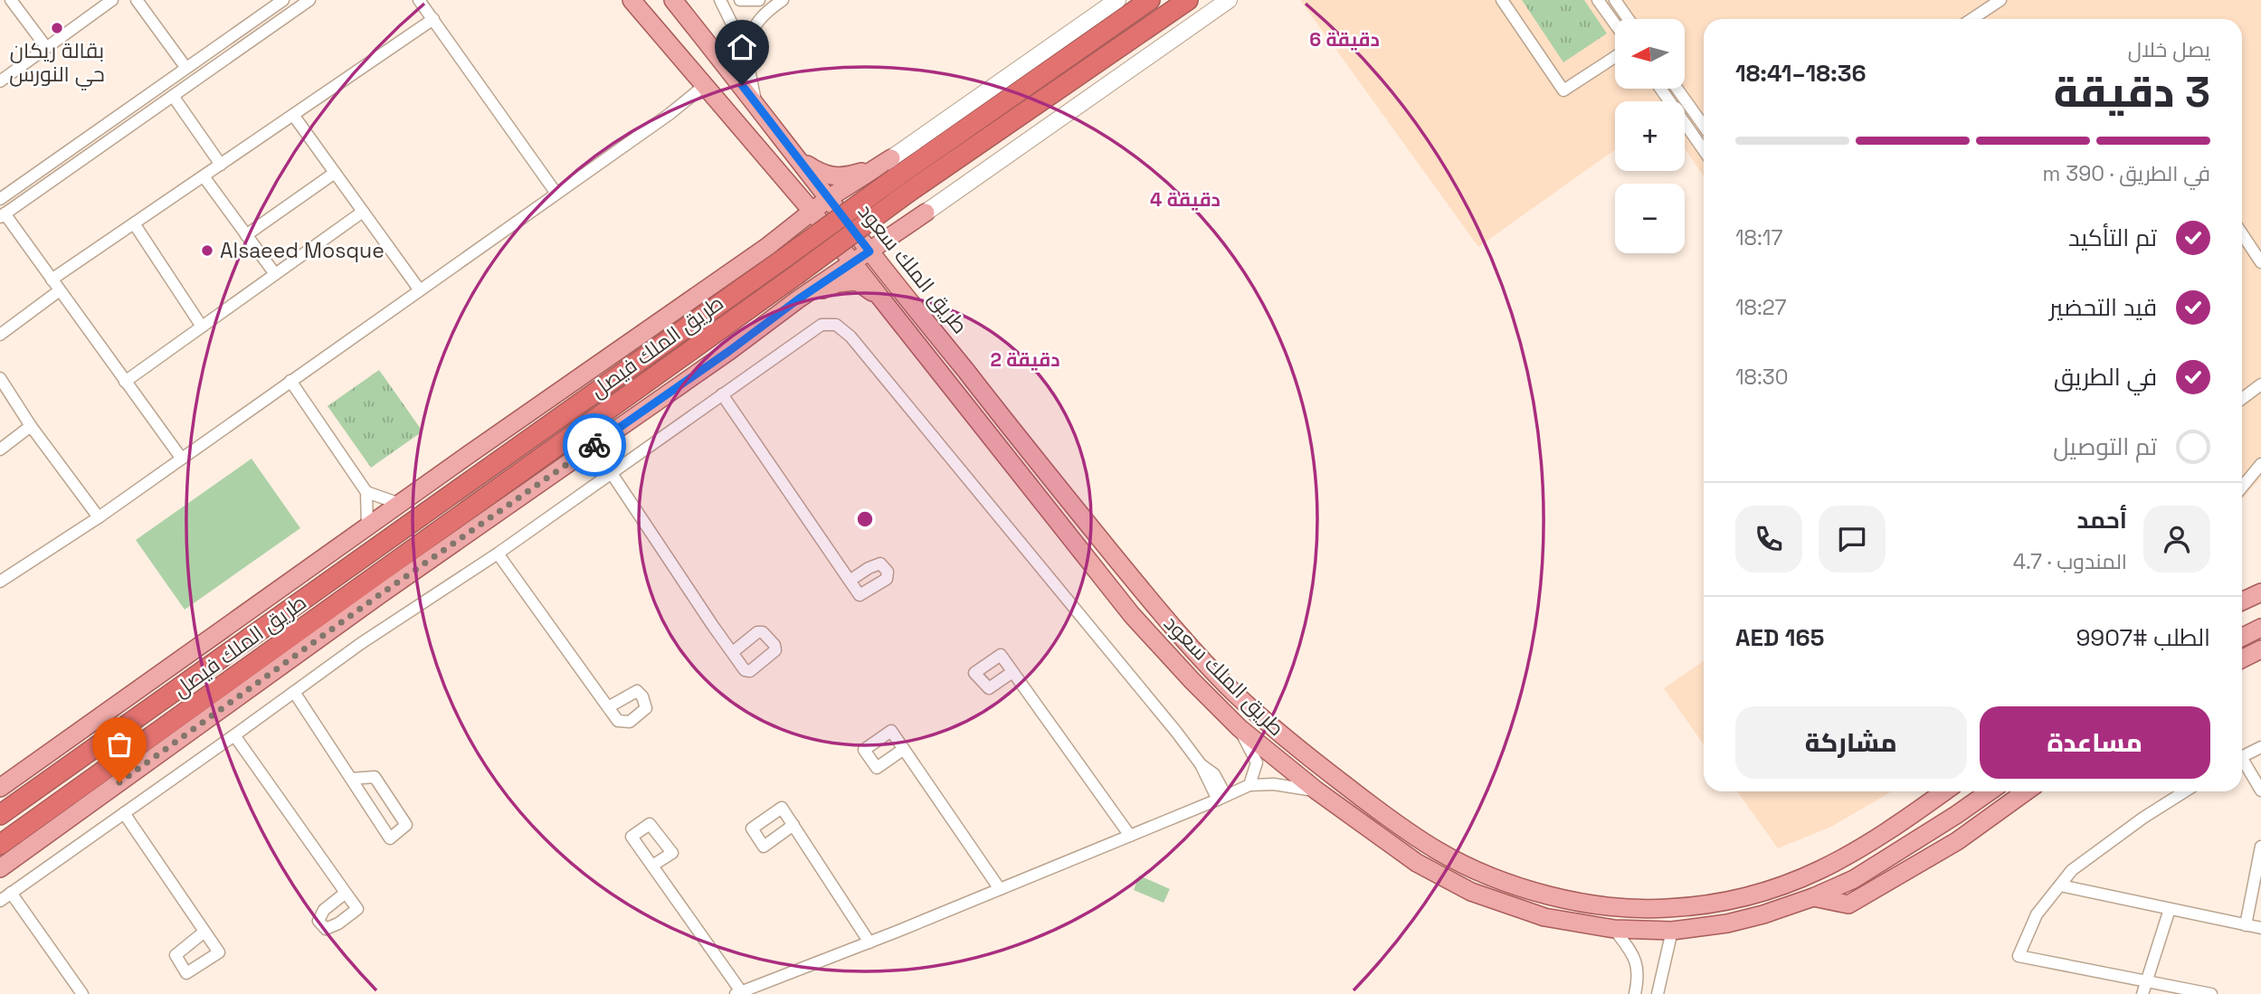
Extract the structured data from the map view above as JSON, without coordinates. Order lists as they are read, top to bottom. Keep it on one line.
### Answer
{"streets":{"highway":["طريق الملك فيصل"],"main road":["طريق الملك سعود"]},"places":["بقالة ريكان حي النورس","Alsaeed Mosque"],"north":"left","page":{"map_buttons":["+","−"],"heading":["3 دقيقة","يصل خلال","18:36–18:41"],"panel":["أحمد","المندوب · 4.7","الطلب #9907","AED 165"],"bar":"في الطريق · 390 m","list":[["تم التأكيد","18:17"],["قيد التحضير","18:27"],["في الطريق","18:30"],"تم التوصيل"],"buttons":["مساعدة","مشاركة"]},"rings":["6 دقيقة","4 دقيقة","2 دقيقة"]}
